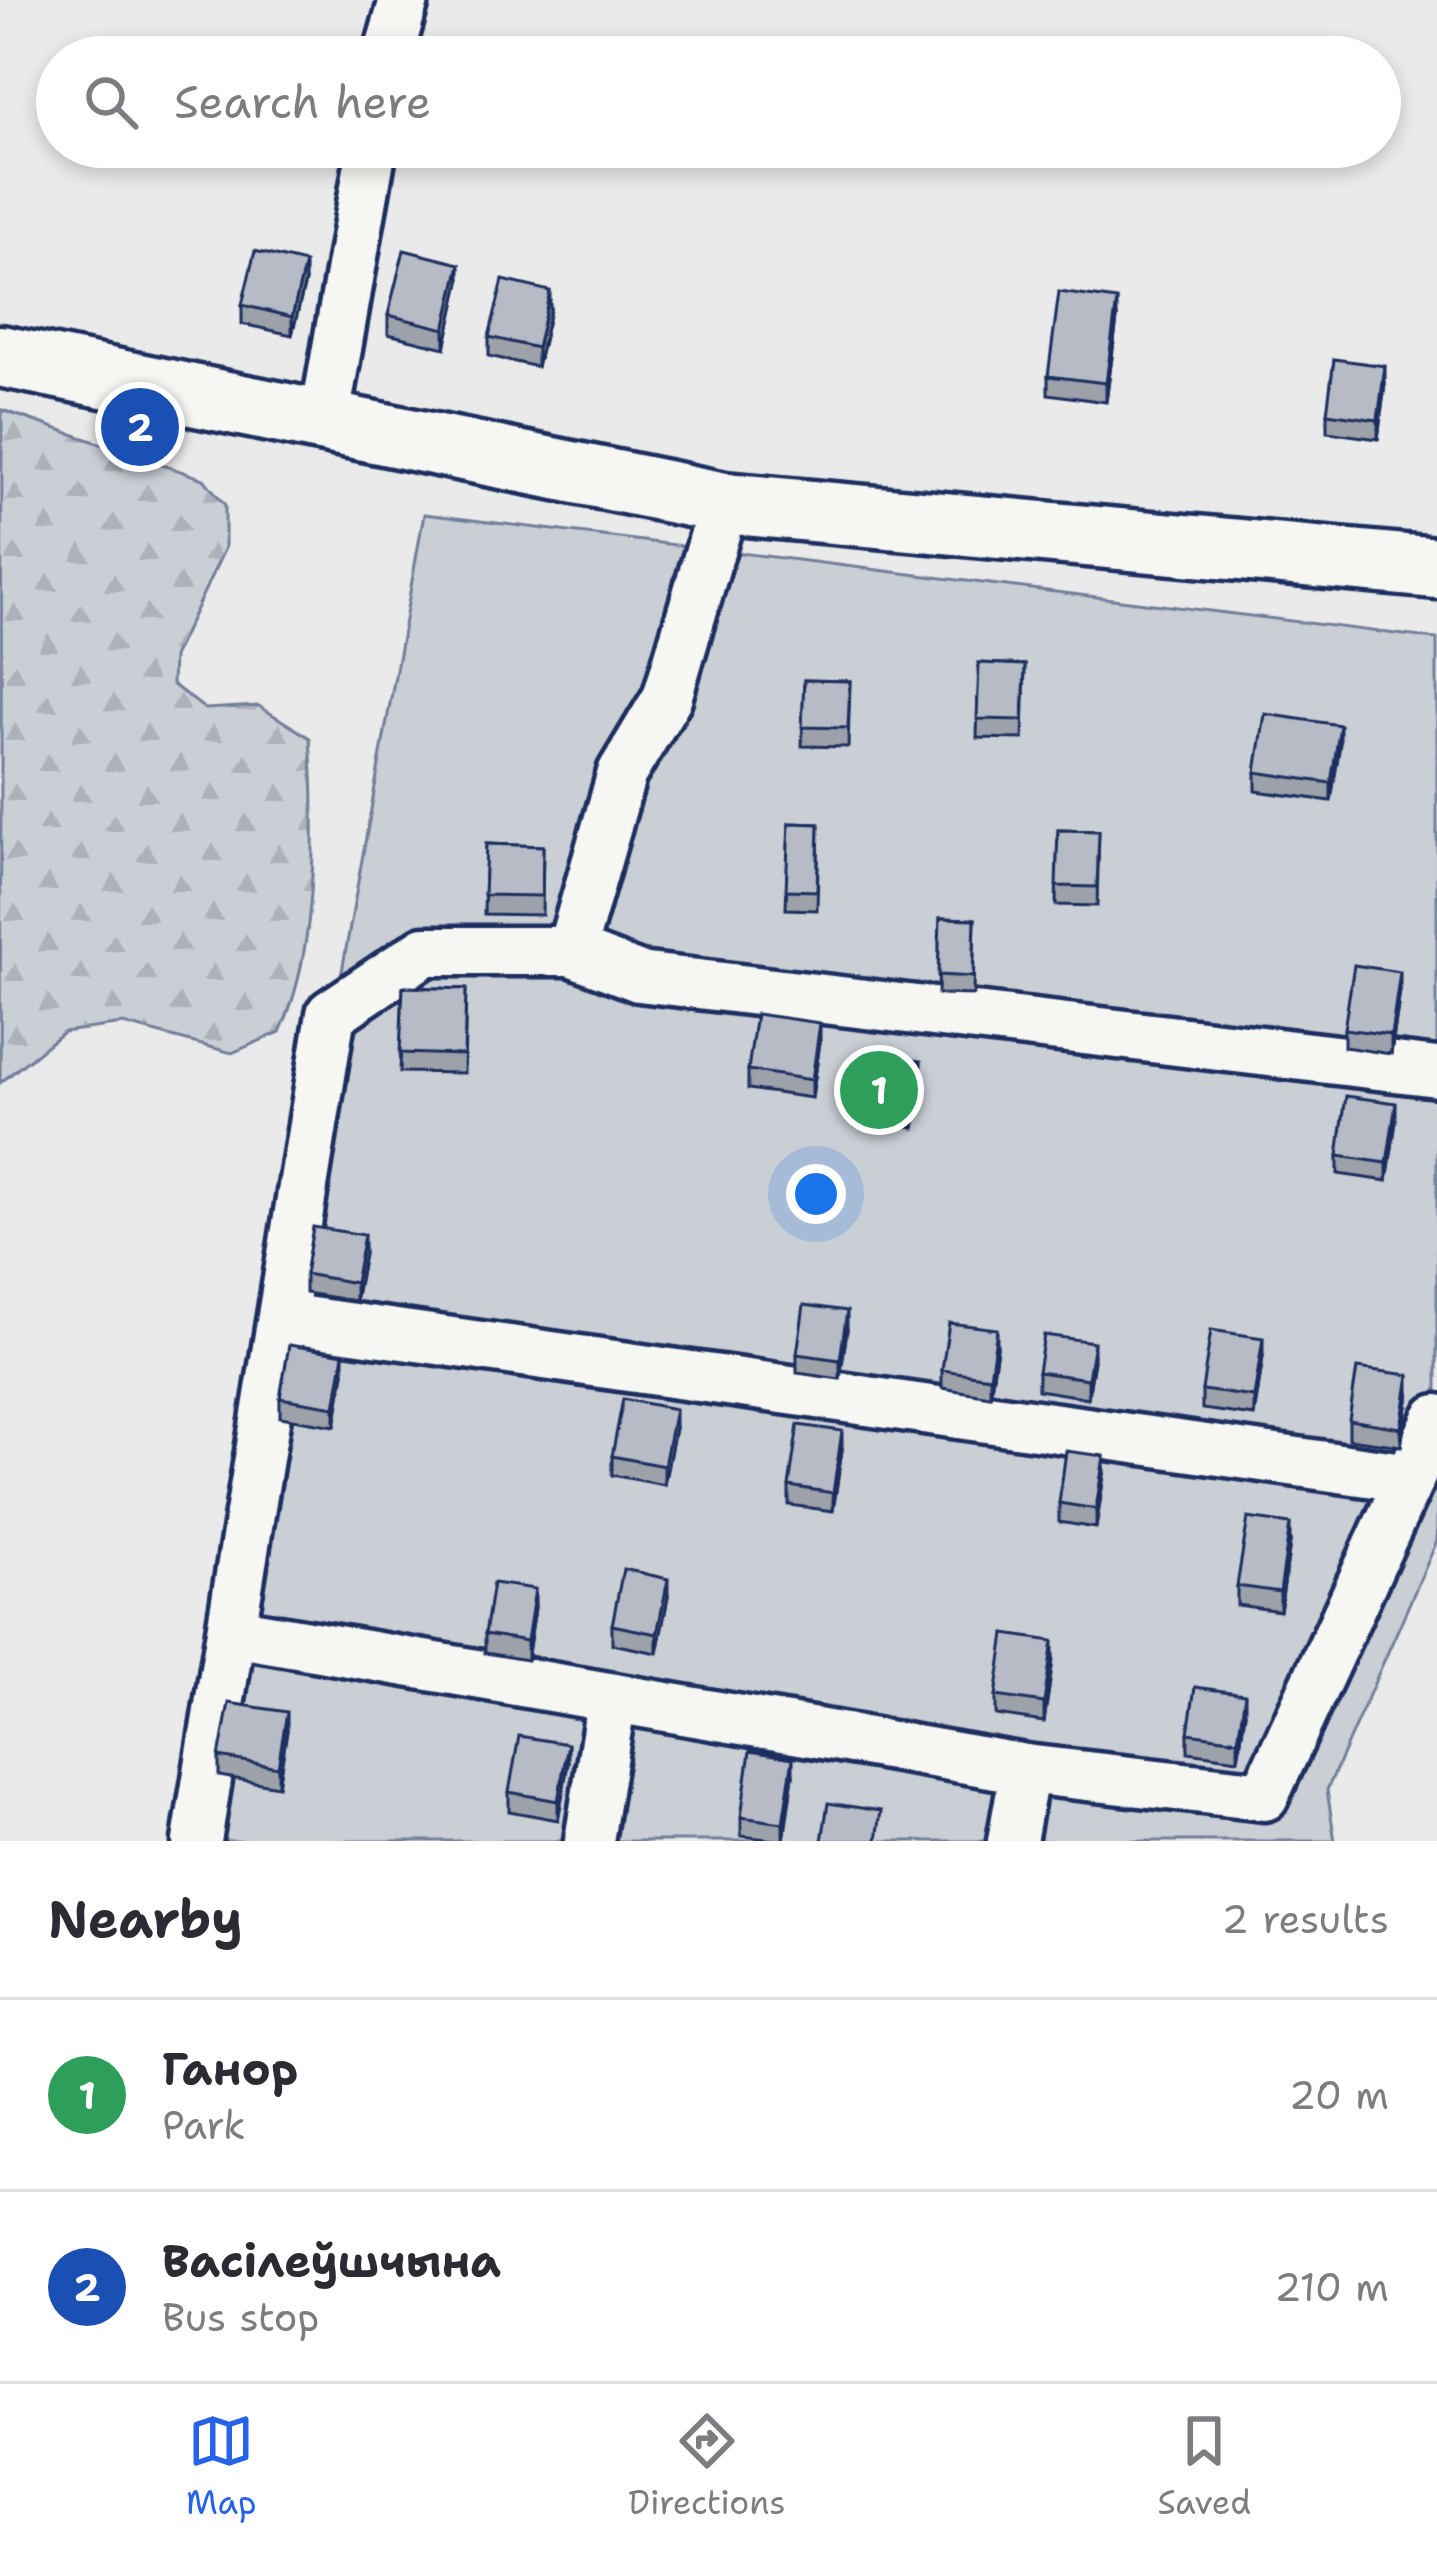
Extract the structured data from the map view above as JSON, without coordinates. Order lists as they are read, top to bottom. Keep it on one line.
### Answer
{"page":{"search":"Search here","pins":["2","1"],"heading":["Nearby","2 results"],"list":[{"mark":"1","name":"Ганор","note":"Park","value":"20 m"},{"mark":"2","name":"Васілеўшчына","note":"Bus stop","value":"210 m"}],"nav":["Map","Directions","Saved"]}}
